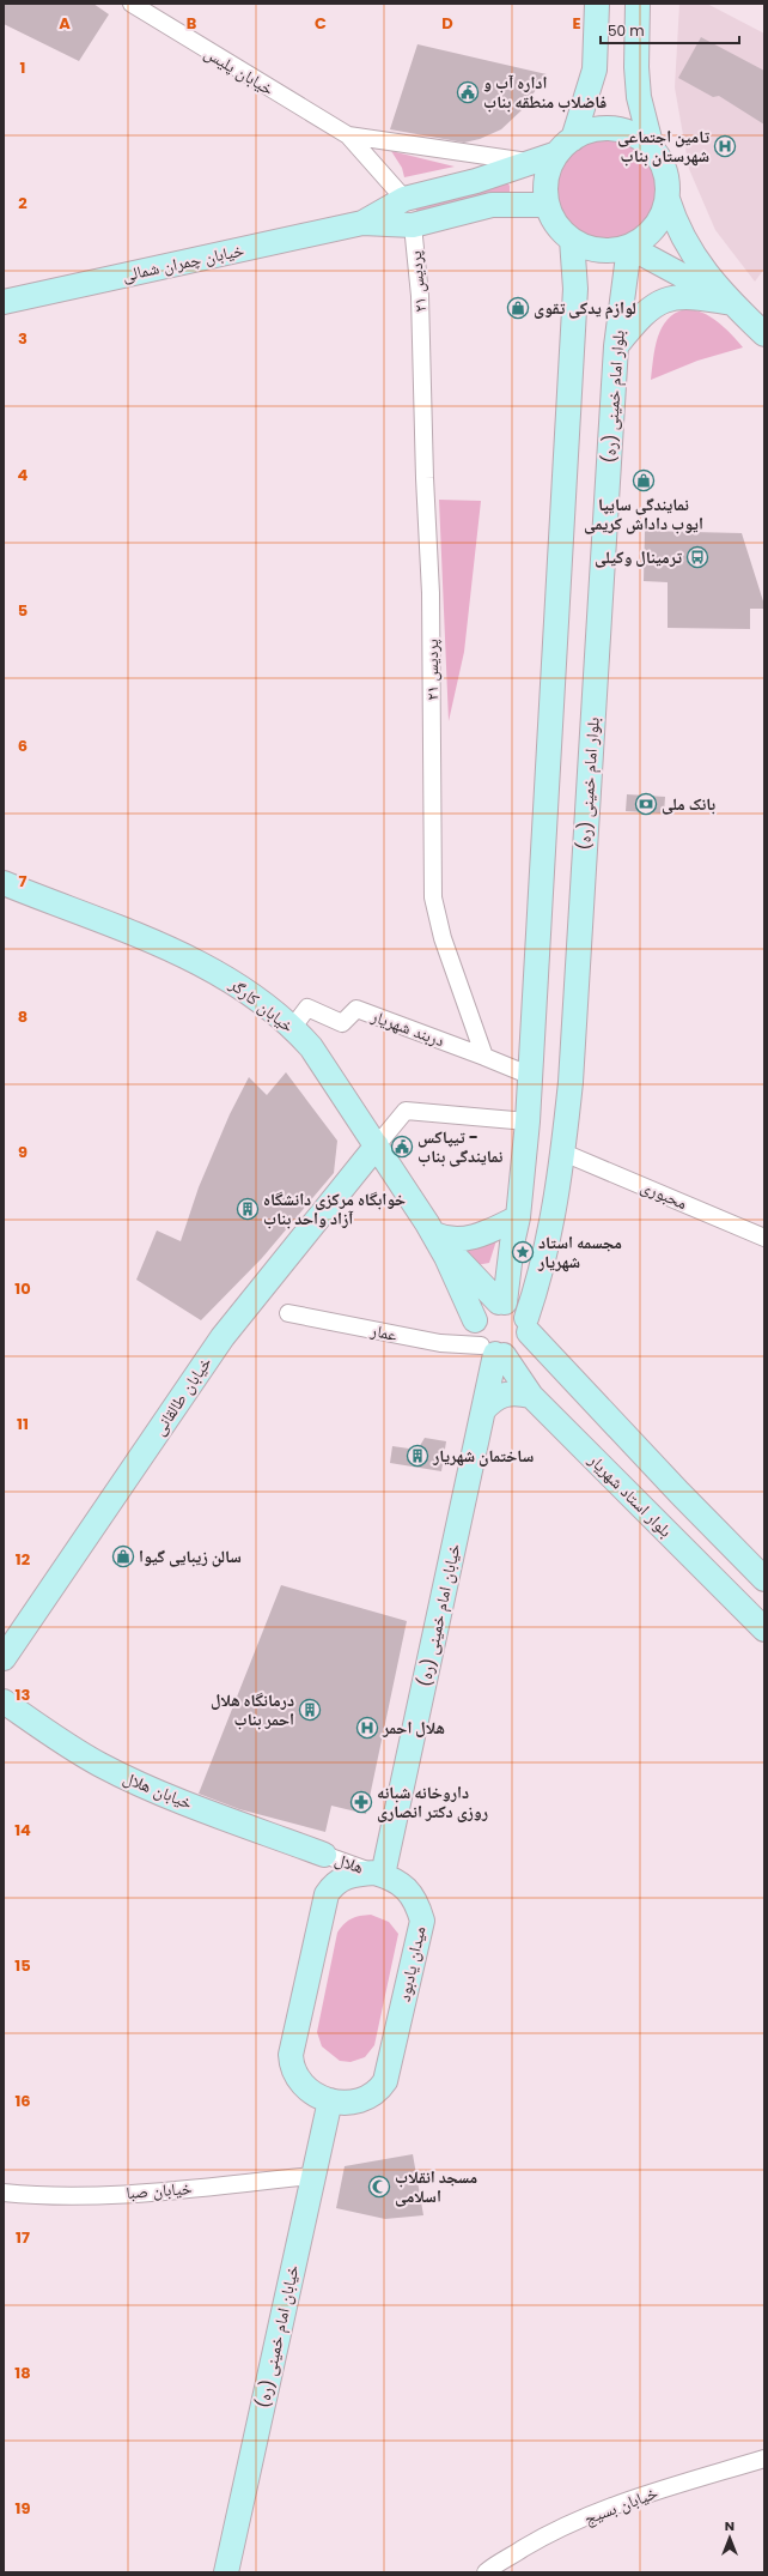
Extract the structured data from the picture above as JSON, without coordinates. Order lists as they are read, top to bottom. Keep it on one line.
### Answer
{"streets":{"main road":["خیابان چمران شمالی","بلوار امام خمینی (ره)","خیابان کارگر","خیابان طالقانی","بلوار استاد شهریار","خیابان امام خمینی (ره)","خیابان هلال","میدان یادبود"],"street":["خیابان پلیس","پردیس ۲۱","دربند شهریار","محبوری","عمار","هلال","خیابان صبا","خیابان بسیج"]},"crossings":[["خیابان پلیس","خیابان چمران شمالی"],["خیابان چمران شمالی","پردیس ۲۱"],["خیابان چمران شمالی","بلوار امام خمینی (ره)"],["پردیس ۲۱","دربند شهریار"],["بلوار امام خمینی (ره)","محبوری"],["بلوار امام خمینی (ره)","عمار"],["بلوار امام خمینی (ره)","بلوار استاد شهریار"],["بلوار امام خمینی (ره)","خیابان امام خمینی (ره)"],["خیابان کارگر","دربند شهریار"],["خیابان کارگر","خیابان طالقانی"],["عمار","بلوار استاد شهریار"],["عمار","خیابان امام خمینی (ره)"],["بلوار استاد شهریار","خیابان امام خمینی (ره)"],["خیابان امام خمینی (ره)","هلال"],["خیابان امام خمینی (ره)","میدان یادبود"],["خیابان امام خمینی (ره)","خیابان صبا"],["خیابان هلال","هلال"],["هلال","میدان یادبود"]],"places":{"public building":["اداره آب و فاضلاب منطقه بناب","تیپاکس - نمایندگی بناب"],"hospital":["تامین اجتماعی شهرستان بناب","هلال احمر"],"shop":["لوازم یدکی تقوی","نمایندگی سایپا ایوب داداش کریمی","سالن زیبایی گیوا"],"bus stop":["ترمینال وکیلی"],"bank":["بانک ملی"],"building":["خوابگاه مرکزی دانشگاه آزاد واحد بناب","ساختمان شهریار","درمانگاه هلال احمر بناب"],"place":["مجسمه استاد شهریار"],"pharmacy":["داروخانه شبانه روزی دکتر انصاری"],"mosque":["مسجد انقلاب اسلامی"]},"scale_bar":"50 m","north":"top","grid":{"columns":["A","B","C","D","E"],"rows":["1","2","3","4","5","6","7","8","9","10","11","12","13","14","15","16","17","18","19"]}}
